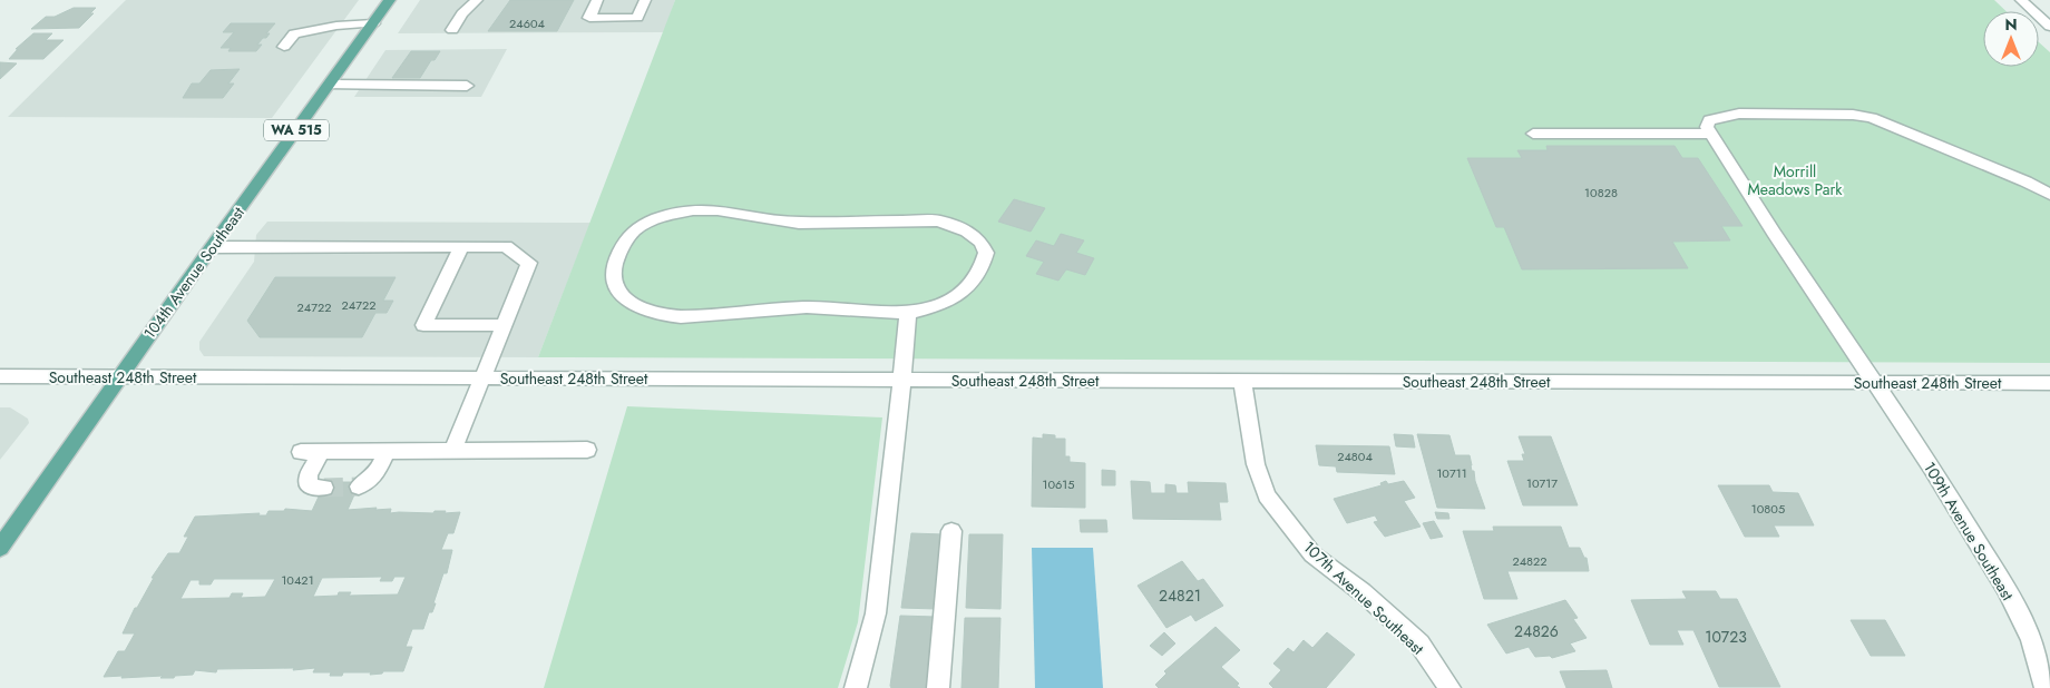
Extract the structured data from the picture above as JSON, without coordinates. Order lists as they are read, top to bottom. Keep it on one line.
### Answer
{"streets":{"main road":["WA 515","104th Avenue Southeast"],"street":["Southeast 248th Street","109th Avenue Southeast","107th Avenue Southeast"]},"crossings":[["104th Avenue Southeast","Southeast 248th Street"],["Southeast 248th Street","109th Avenue Southeast"],["Southeast 248th Street","107th Avenue Southeast"]],"parks":["Morrill Meadows Park"],"house_numbers":["24604","10828","24722","24722","24804","10711","10717","10615","10805","24822","10421","24821","24826","10723"],"north":"top"}
